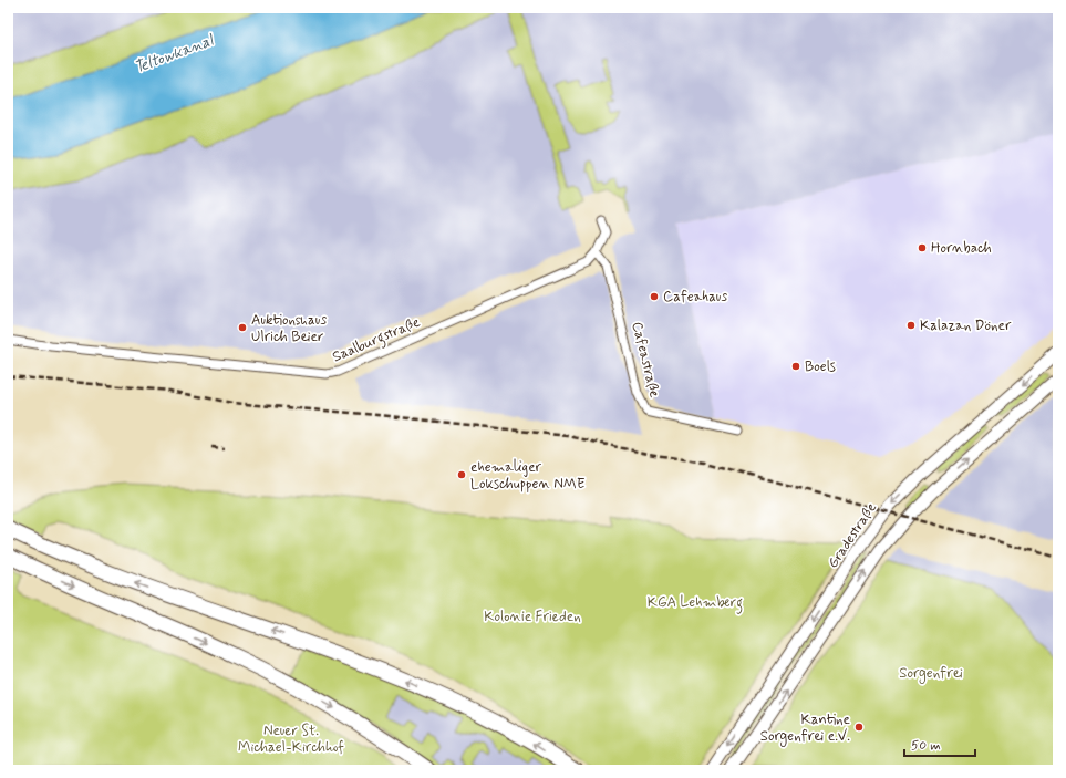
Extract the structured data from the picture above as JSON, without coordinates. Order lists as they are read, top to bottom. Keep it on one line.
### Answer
{"streets":{"main road":["Gradestraße"],"street":["Saalburgstraße","Cafeastraße"]},"crossings":[["Saalburgstraße","Cafeastraße"]],"water":["Teltowkanal"],"parks":["KGA Lehmberg","Kolonie Frieden","Sorgenfrei","Neuer St. Michael-Kirchhof"],"places":["Hornbach","Cafeahaus","Kalazan Döner","Auktionshaus Ulrich Beier","Boels","ehemaliger Lokschuppen NME","Kantine Sorgenfrei e.V."],"scale_bar":"50 m"}
